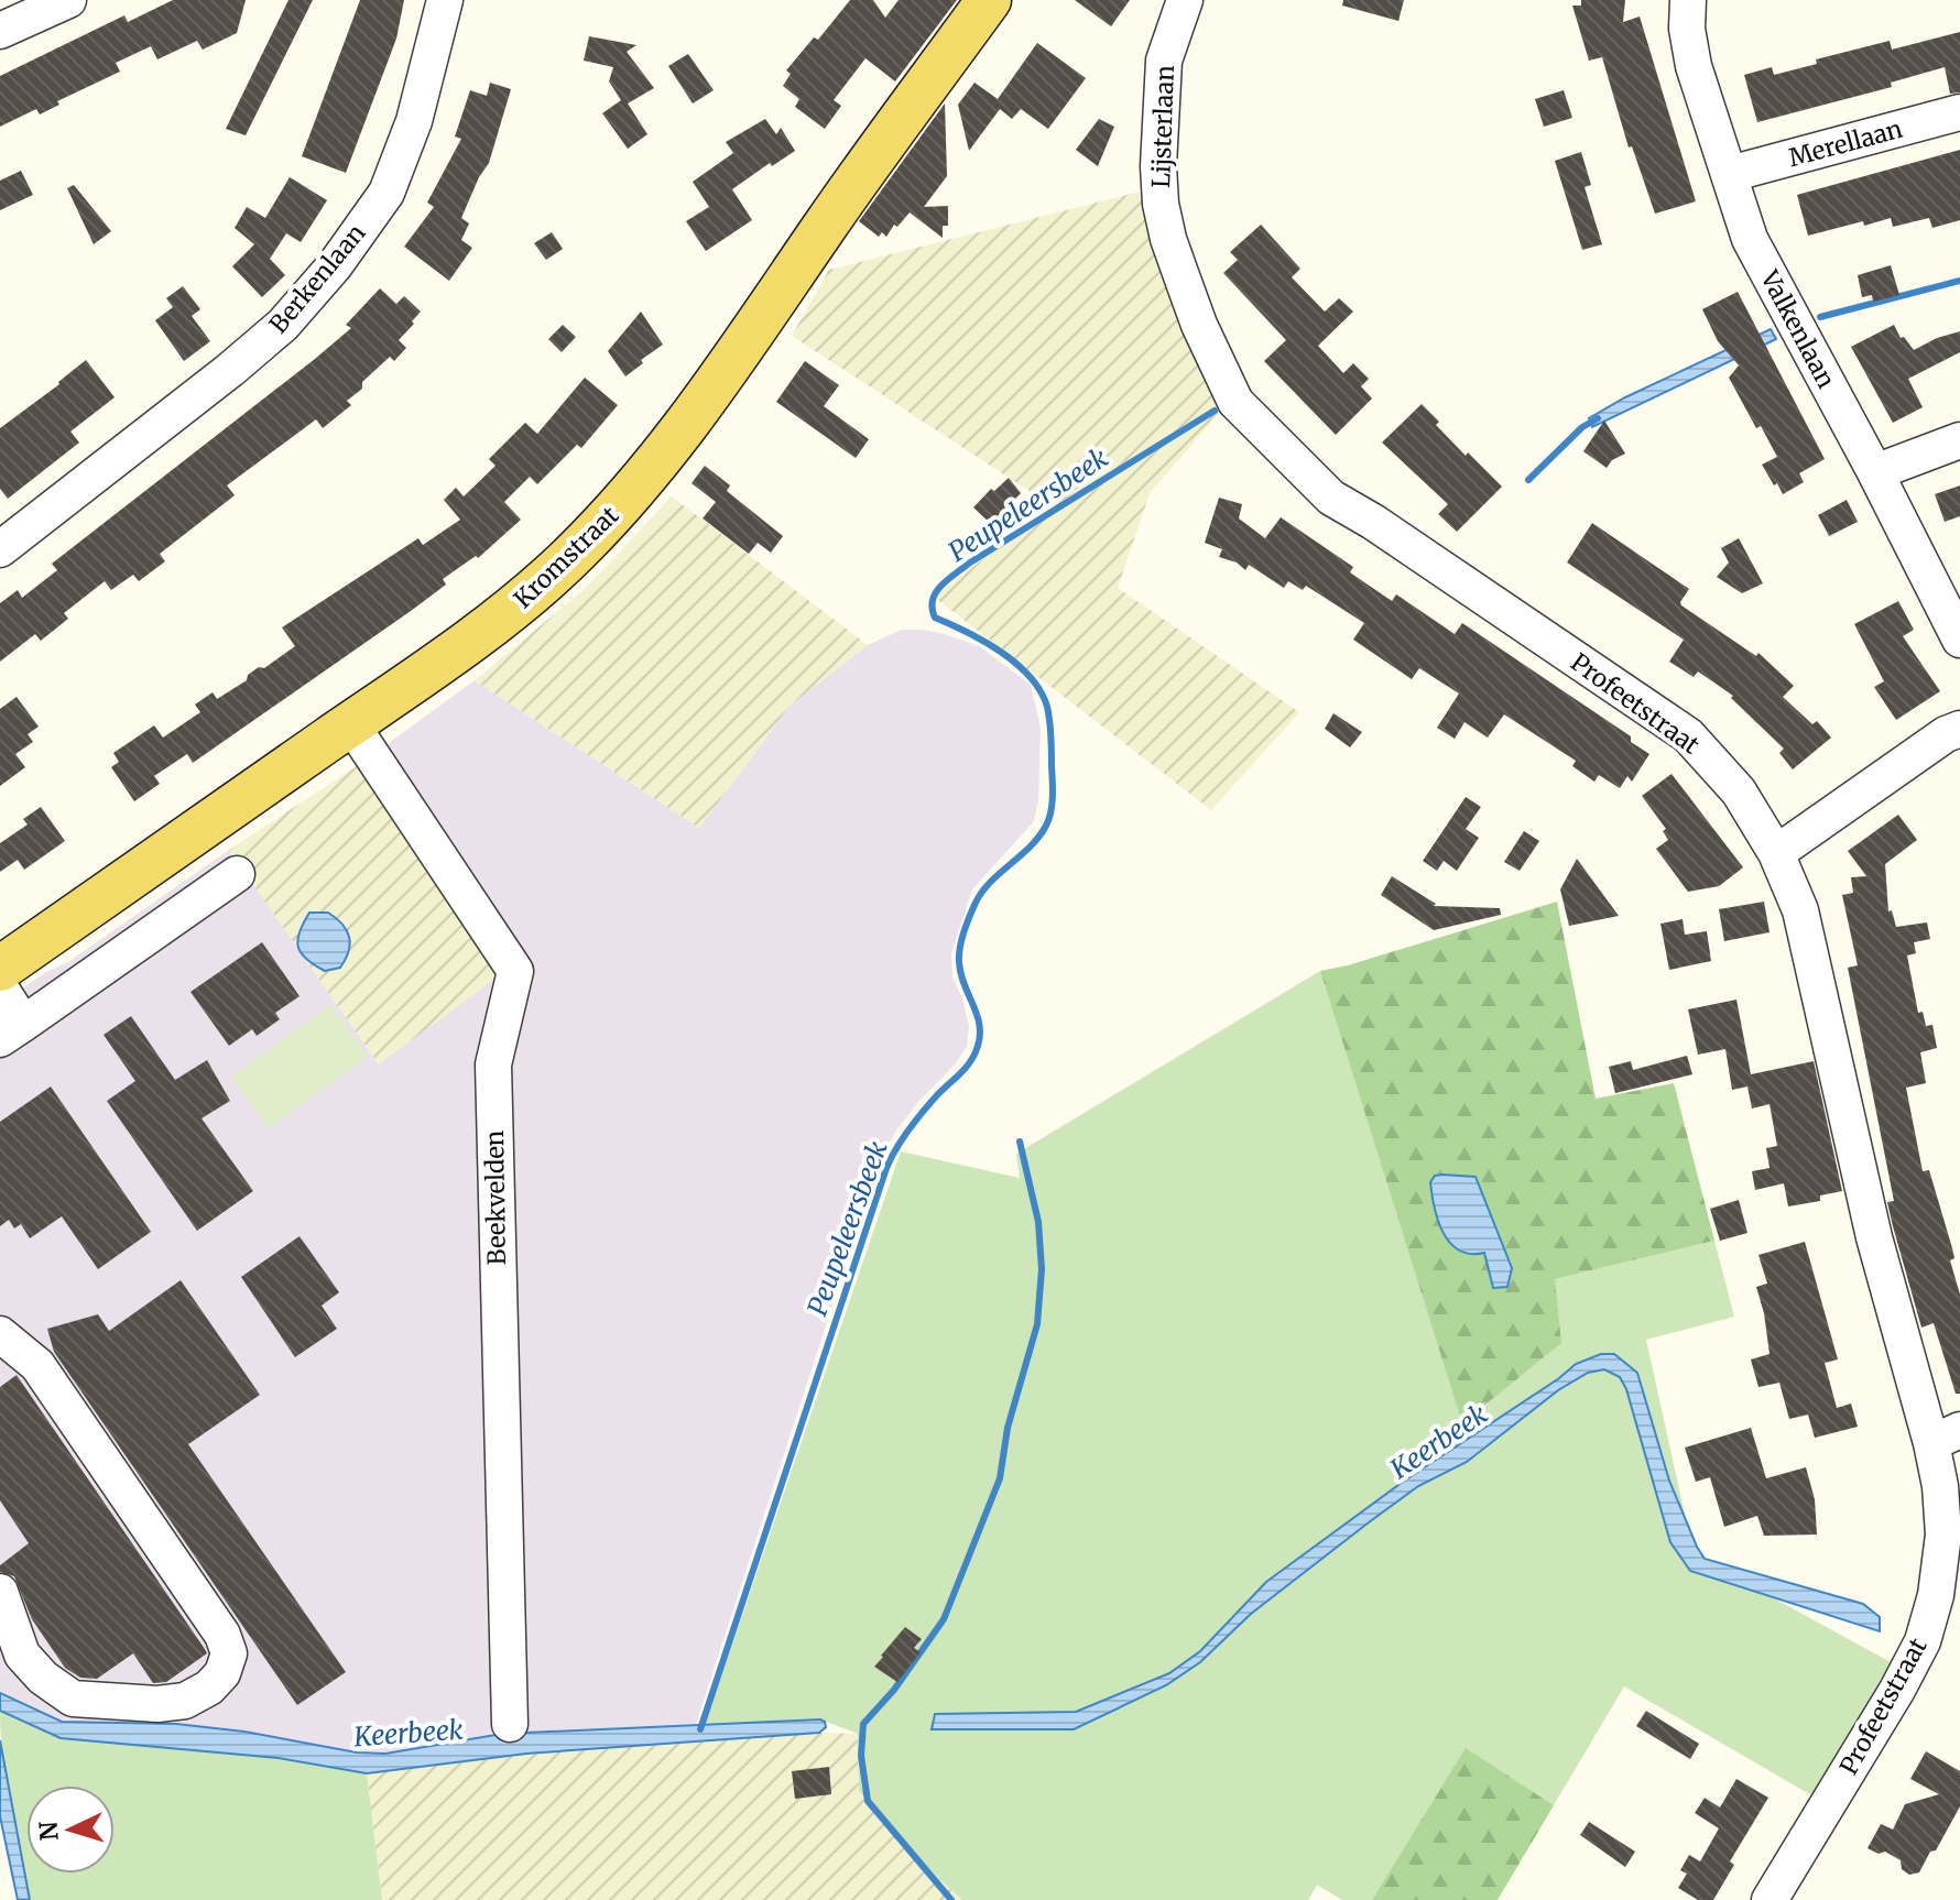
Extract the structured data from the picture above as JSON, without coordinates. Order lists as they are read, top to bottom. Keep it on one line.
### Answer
{"streets":{"main road":["Kromstraat"],"street":["Lijsterlaan","Merellaan","Berkenlaan","Valkenlaan","Profeetstraat","Beekvelden"]},"crossings":[["Lijsterlaan","Profeetstraat"],["Merellaan","Valkenlaan"],["Kromstraat","Beekvelden"]],"water":["Peupeleersbeek","Keerbeek"],"north":"left"}
